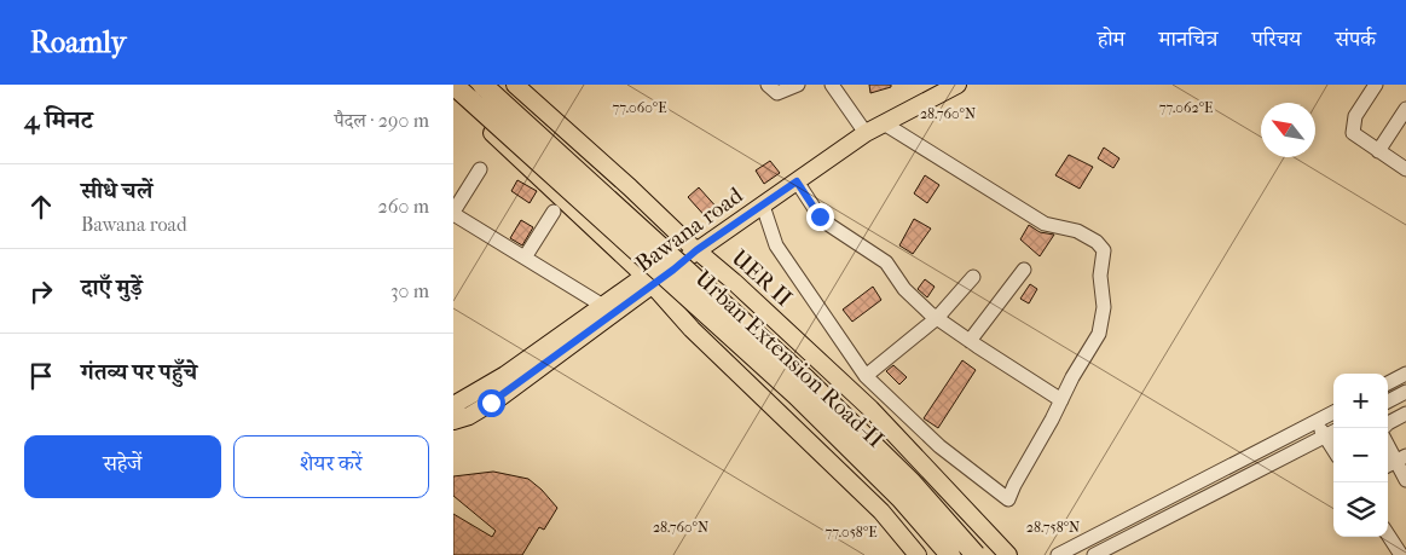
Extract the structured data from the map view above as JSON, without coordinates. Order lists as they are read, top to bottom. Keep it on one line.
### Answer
{"streets":{"highway":["Urban Extension Road-II"],"main road":["Bawana road","UER II"]},"crossings":[["Bawana road","UER II"]],"north":"top left","page":{"header":"Roamly","nav":["होम","मानचित्र","परिचय","संपर्क"],"heading":["4 मिनट","पैदल · 290 m"],"list":[["सीधे चलें","Bawana road","260 m"],["दाएँ मुड़ें","30 m"],"गंतव्य पर पहुँचे"],"map_buttons":["+","−"],"buttons":["सहेजें","शेयर करें"]},"coordinates":["77.060°E","77.062°E","28.760°N","28.758°N","77.058°E"]}
